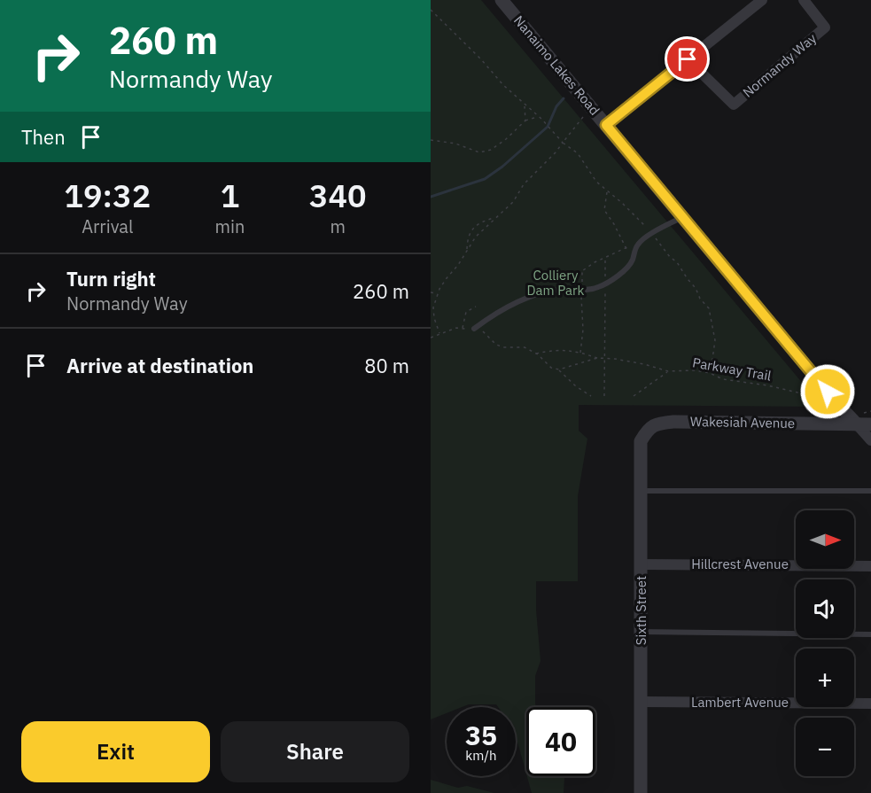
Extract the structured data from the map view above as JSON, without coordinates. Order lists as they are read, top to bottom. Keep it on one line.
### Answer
{"streets":{"street":["Nanaimo Lakes Road","Normandy Way","Wakesiah Avenue","Hillcrest Avenue","Sixth Street","Lambert Avenue"],"path":["Parkway Trail"]},"crossings":[["Nanaimo Lakes Road","Wakesiah Avenue"],["Wakesiah Avenue","Sixth Street"],["Hillcrest Avenue","Sixth Street"],["Sixth Street","Lambert Avenue"]],"parks":["Colliery Dam Park"],"north":"right","page":{"turn":["260 m","Normandy Way"],"then":"Then","eta":["19:32","Arrival","1","min","340","m"],"list":[{"name":"Turn right","note":"Normandy Way","value":"260 m"},{"name":"Arrive at destination","value":"80 m"}],"map_buttons":["+","−"],"speed":"35 km/h","limit":"40","buttons":["Exit","Share"]}}
